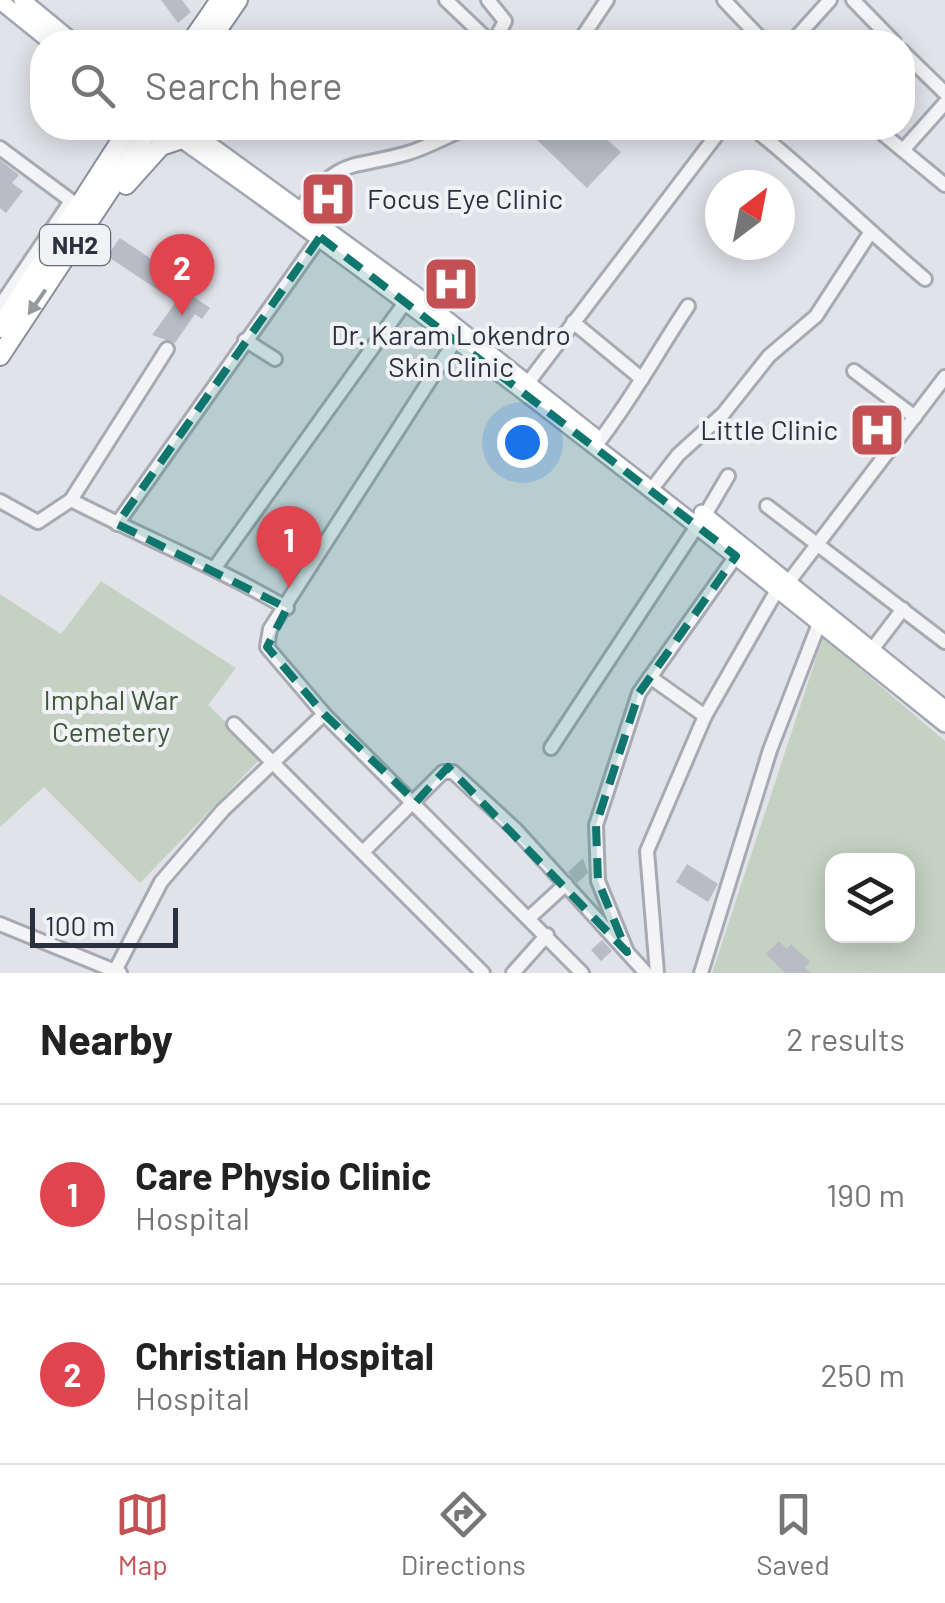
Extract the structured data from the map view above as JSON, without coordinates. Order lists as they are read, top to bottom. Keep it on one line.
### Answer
{"streets":{"highway":["NH2"]},"parks":["Imphal War Cemetery"],"places":{"hospital":["Focus Eye Clinic","Dr. Karam Lokendro Skin Clinic","Little Clinic"]},"scale_bar":"100 m","north":"top right","page":{"search":"Search here","pins":["2","1"],"scale":"100 m","heading":["Nearby","2 results"],"list":[{"mark":"1","name":"Care Physio Clinic","note":"Hospital","value":"190 m"},{"mark":"2","name":"Christian Hospital","note":"Hospital","value":"250 m"}],"nav":["Map","Directions","Saved"]}}
